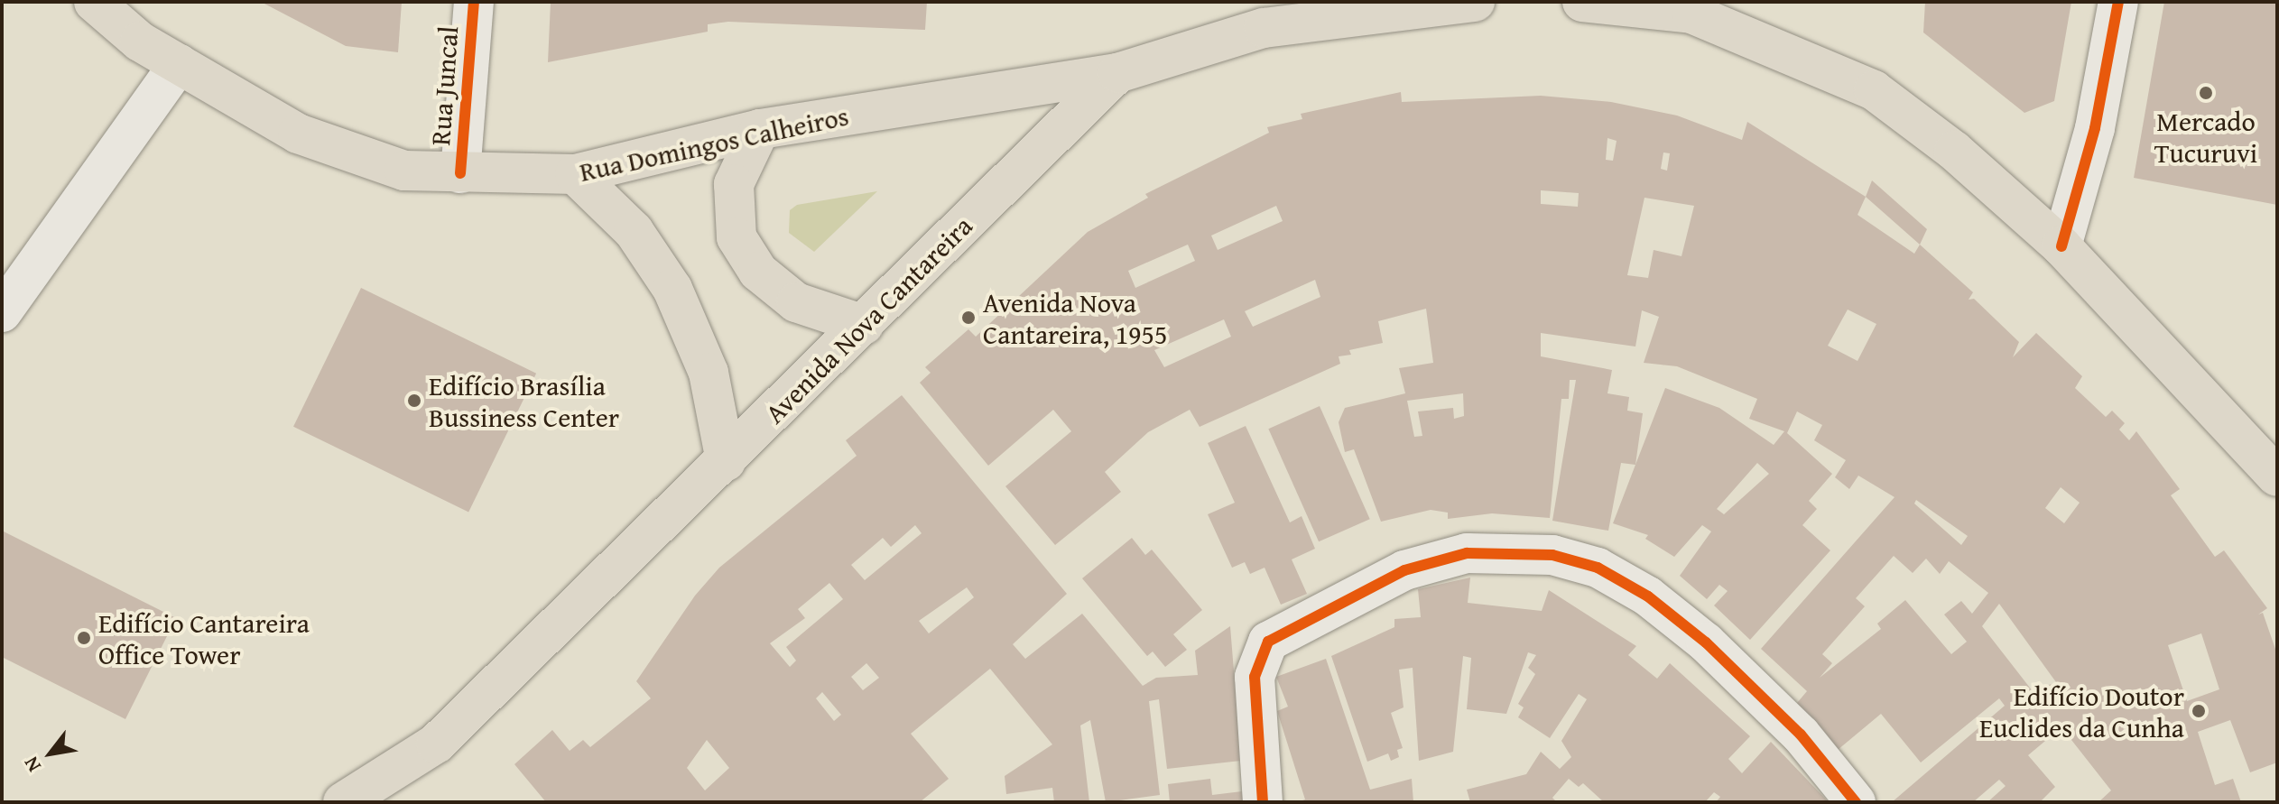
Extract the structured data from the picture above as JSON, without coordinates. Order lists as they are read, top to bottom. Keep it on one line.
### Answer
{"streets":{"main road":["Rua Domingos Calheiros","Avenida Nova Cantareira"],"street":["Rua Juncal"]},"crossings":[["Rua Juncal","Rua Domingos Calheiros"],["Rua Domingos Calheiros","Avenida Nova Cantareira"]],"places":["Mercado Tucuruvi","Avenida Nova Cantareira, 1955","Edifício Brasília Bussiness Center","Edifício Cantareira Office Tower","Edifício Doutor Euclides da Cunha"],"north":"bottom left"}
